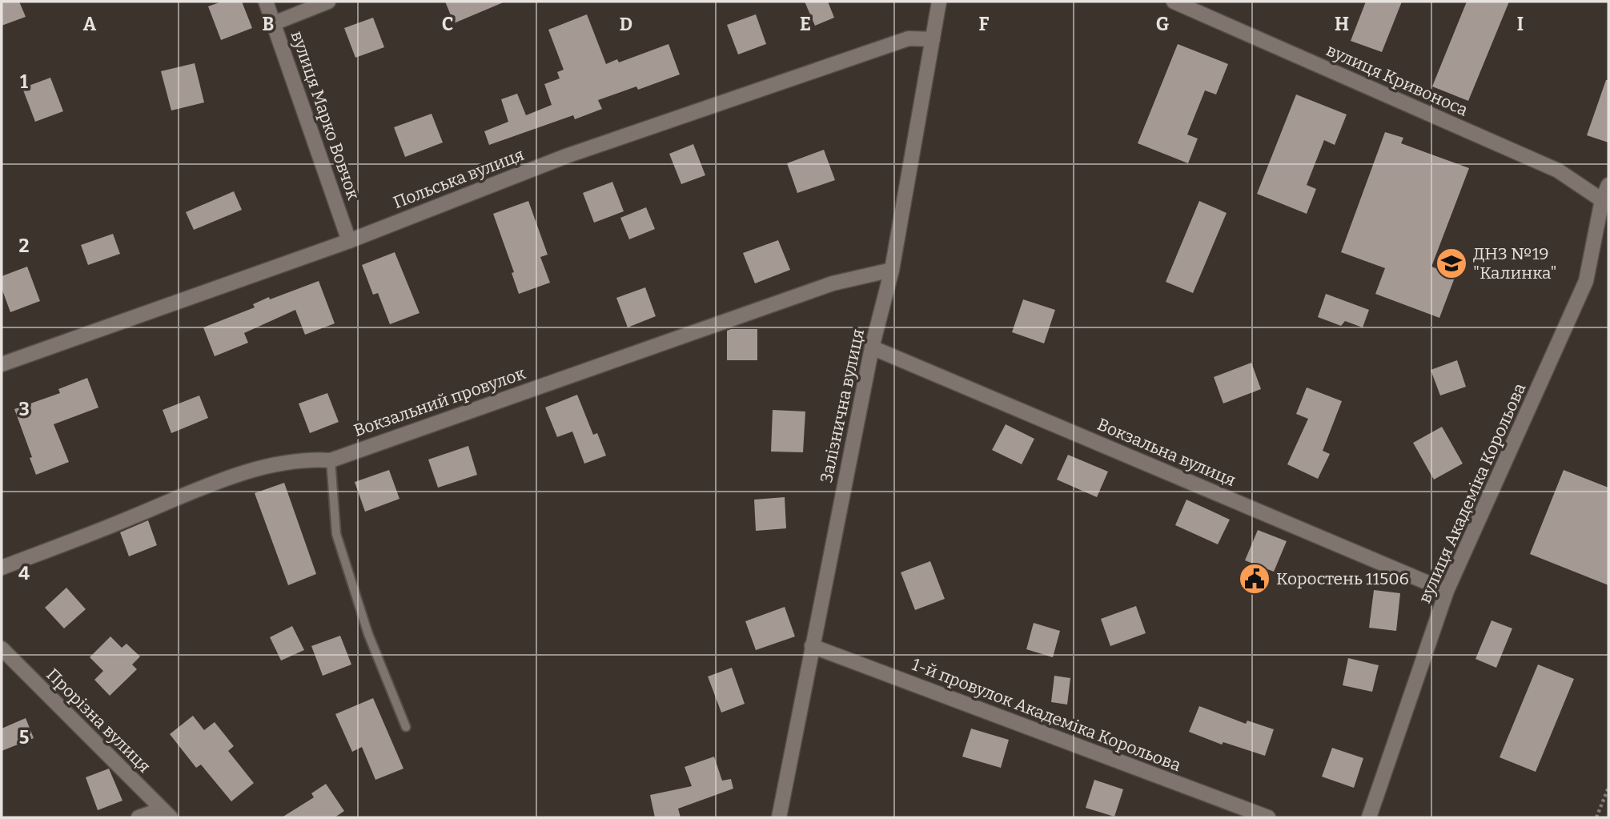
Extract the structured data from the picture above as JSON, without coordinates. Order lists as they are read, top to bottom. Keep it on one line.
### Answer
{"streets":{"street":["вулиця Кривоноса","вулиця Марко Вовчок","Польська вулиця","Вокзальний провулок","Залізнична вулиця","Вокзальна вулиця","вулиця Академіка Корольова","1-й провулок Академіка Корольова","Прорізна вулиця"]},"crossings":[["вулиця Кривоноса","вулиця Академіка Корольова"],["вулиця Марко Вовчок","Польська вулиця"],["Польська вулиця","Залізнична вулиця"],["Вокзальний провулок","Залізнична вулиця"],["Залізнична вулиця","Вокзальна вулиця"],["Залізнична вулиця","1-й провулок Академіка Корольова"],["Вокзальна вулиця","вулиця Академіка Корольова"]],"places":{"school or university":["ДНЗ №19 \"Калинка\""],"public building":["Коростень 11506"]},"grid":{"columns":["A","B","C","D","E","F","G","H","I"],"rows":["1","2","3","4","5"]}}
